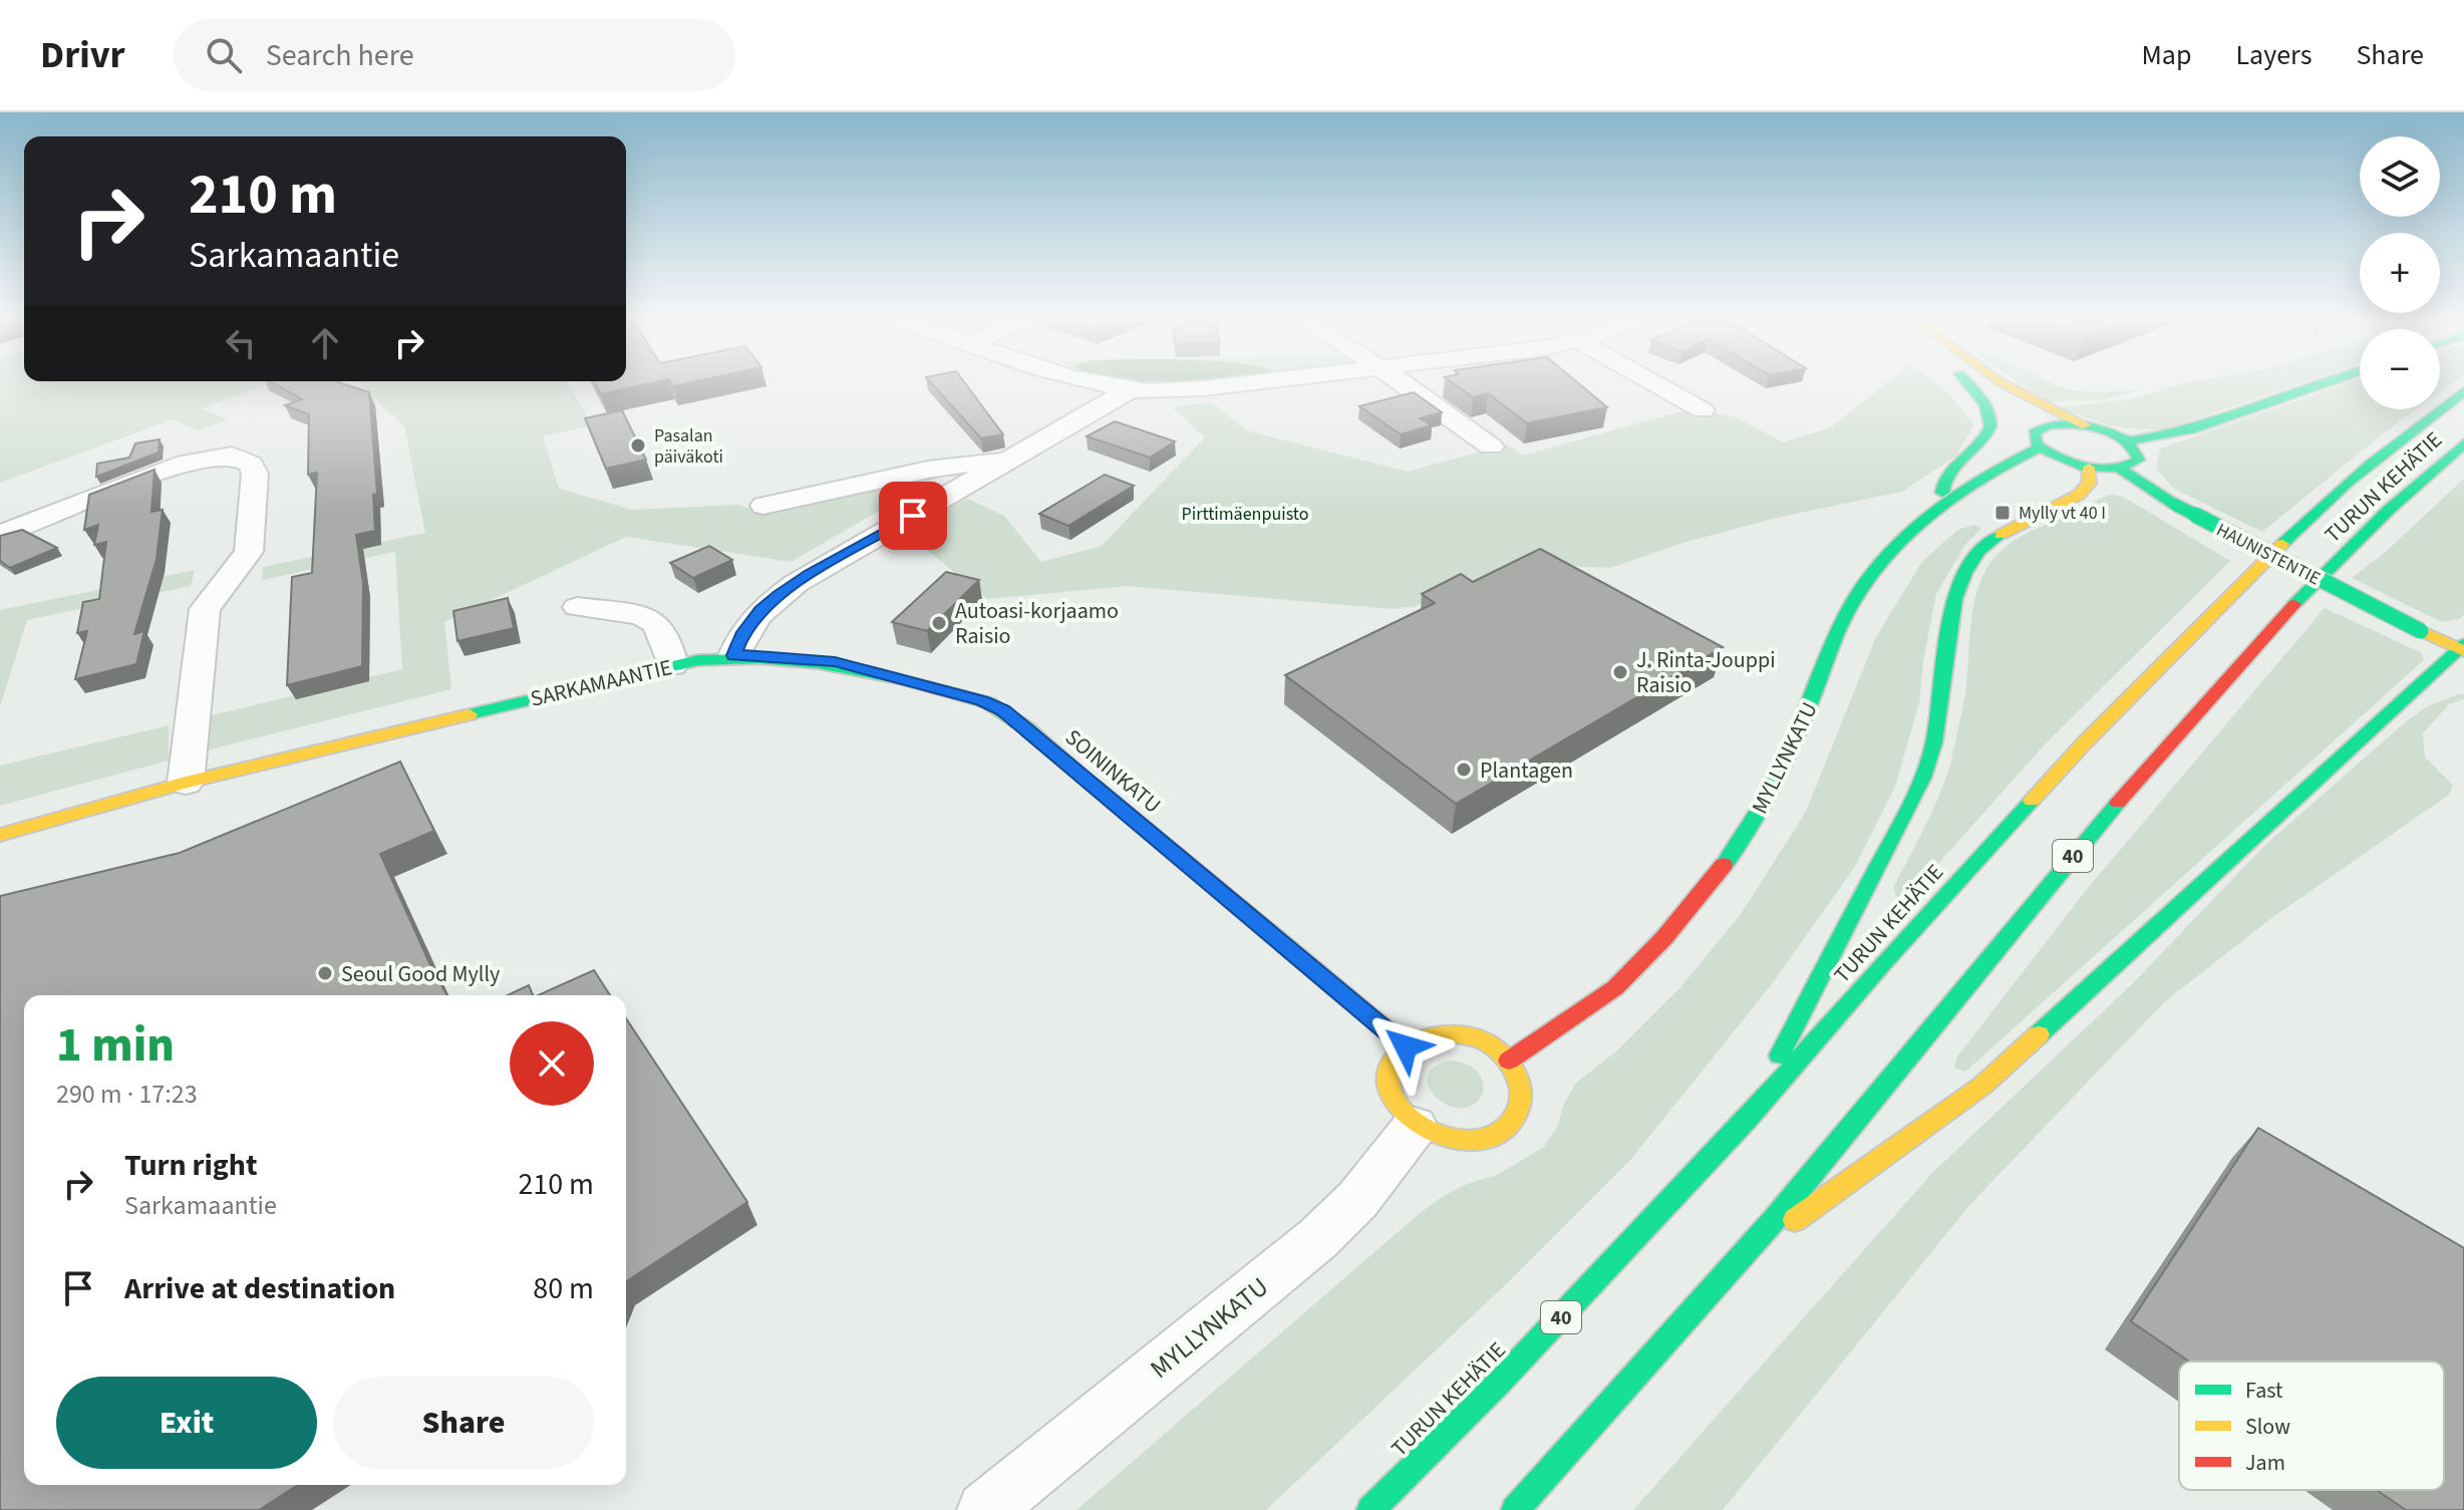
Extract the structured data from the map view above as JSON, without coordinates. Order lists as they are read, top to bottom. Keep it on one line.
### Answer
{"streets":{"main road":["TURUN KEHÄTIE","HAUNISTENTIE","SARKAMAANTIE","MYLLYNKATU","SOININKATU","40"]},"crossings":[["SARKAMAANTIE","SOININKATU"],["MYLLYNKATU","SOININKATU"]],"parks":["Pirttimäenpuisto"],"places":{"other":["Pasalan päiväkoti","Autoasi-korjaamo Raisio","J. Rinta-Jouppi Raisio","Plantagen","Seoul Good Mylly"],"transit":["Mylly vt 40 I"]},"legend":["Fast","Slow","Jam"],"page":{"header":"Drivr","search":"Search here","nav":["Map","Layers","Share"],"map_buttons":["+","−"],"turn":["210 m","Sarkamaantie"],"heading":["1 min","290 m · 17:23"],"list":[{"name":"Turn right","note":"Sarkamaantie","value":"210 m"},{"name":"Arrive at destination","value":"80 m"}],"buttons":["Exit","Share"]}}
